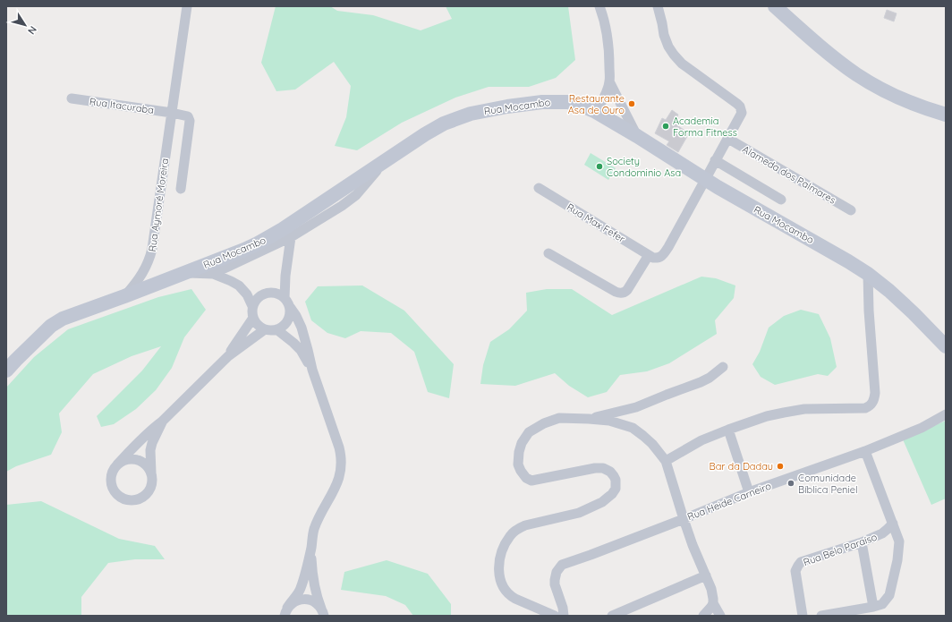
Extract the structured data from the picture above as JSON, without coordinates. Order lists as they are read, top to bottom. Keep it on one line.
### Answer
{"streets":{"main road":["Rua Mocambo","Rua Aymoré Moreira"],"street":["Rua Itacuraba","Alameda dos Palmares","Rua Max Fefer","Rua Heide Carneiro","Rua Belo Paraíso"]},"crossings":[["Rua Itacuraba","Rua Aymoré Moreira"],["Rua Mocambo","Rua Aymoré Moreira"]],"places":["Restaurante Asa de Ouro","Academia Forma Fitness","Society Condominio Asa","Bar da Dadau","Comunidade Bíblica Peniel"],"north":"bottom right"}
